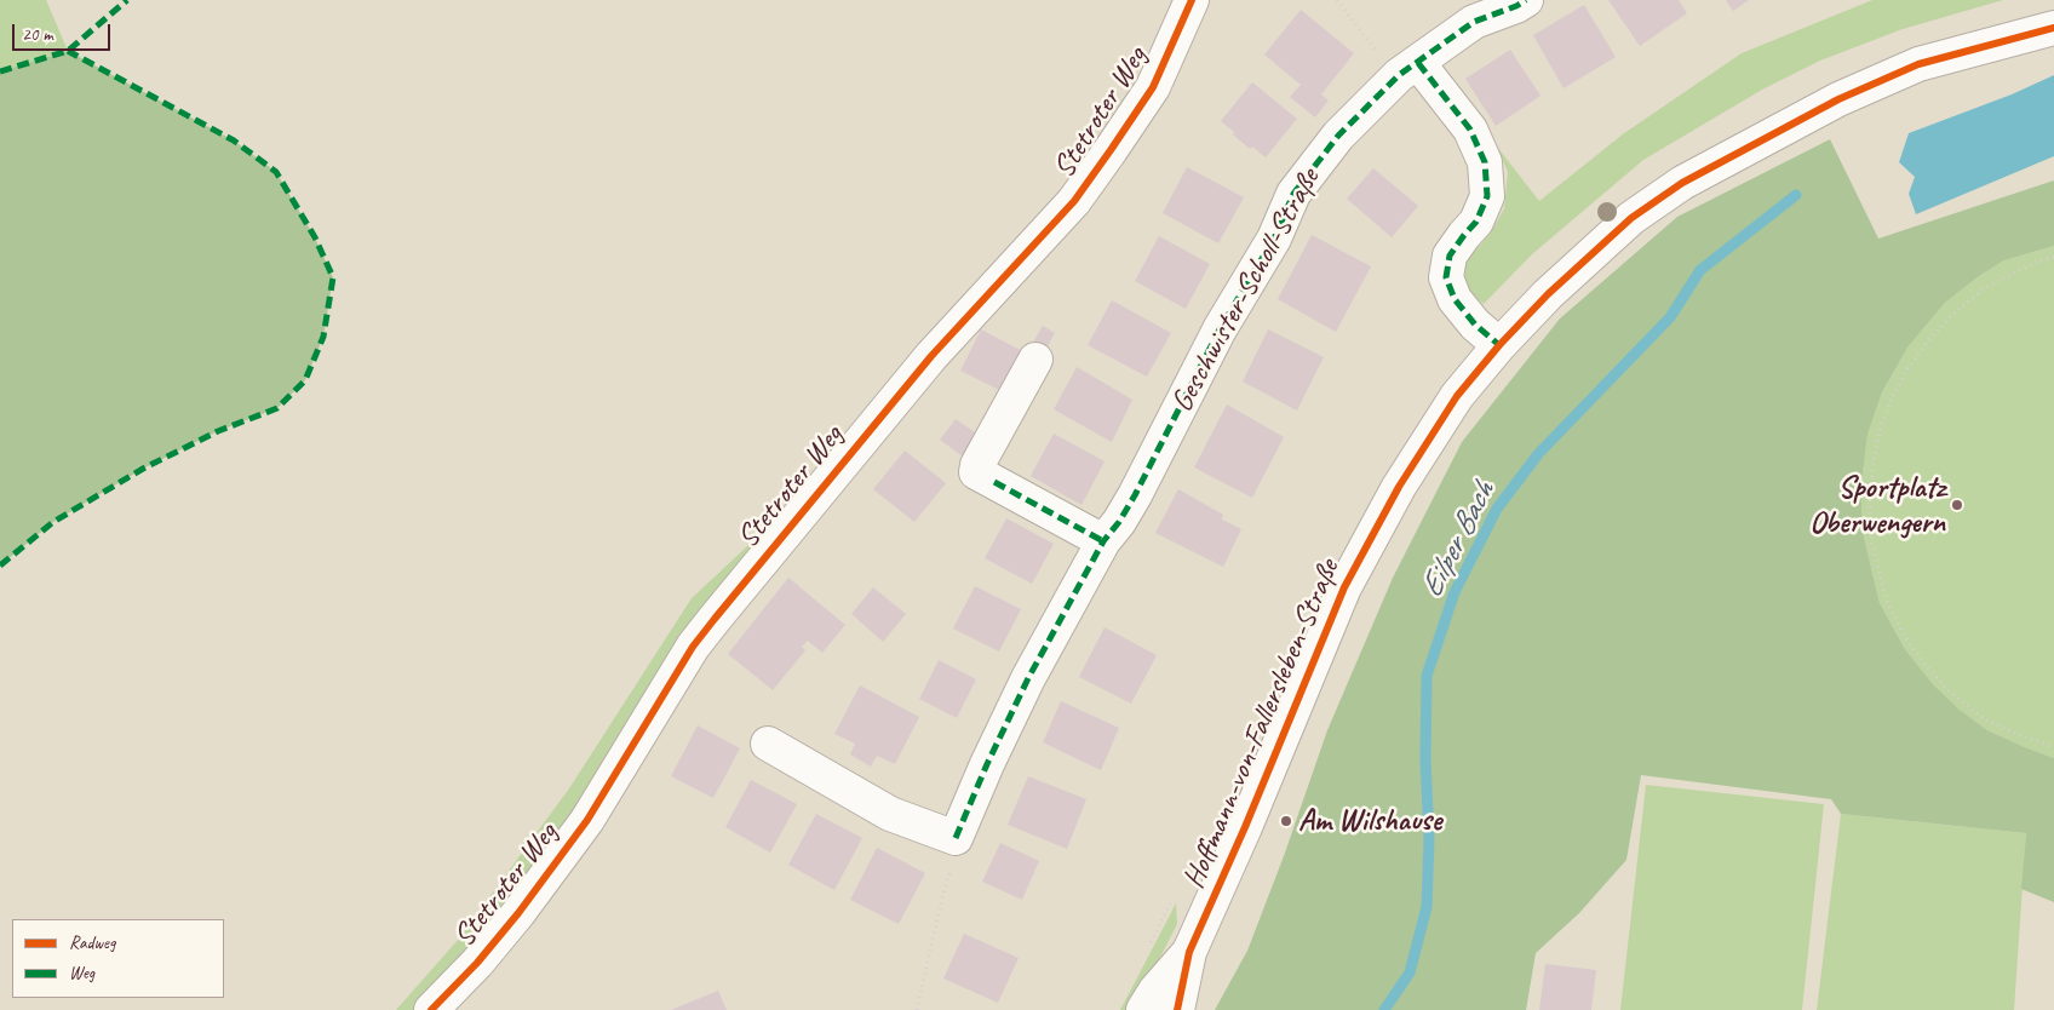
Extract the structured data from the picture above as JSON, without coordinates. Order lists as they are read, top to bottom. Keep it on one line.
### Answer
{"streets":{"street":["Stetroter Weg","Geschwister-Scholl-Straße","Hoffmann-von-Fallersleben-Straße"]},"water":["Eilper Bach"],"places":["Sportplatz Oberwengern","Am Wilshause"],"legend":["Radweg","Weg"],"scale_bar":"20 m"}
